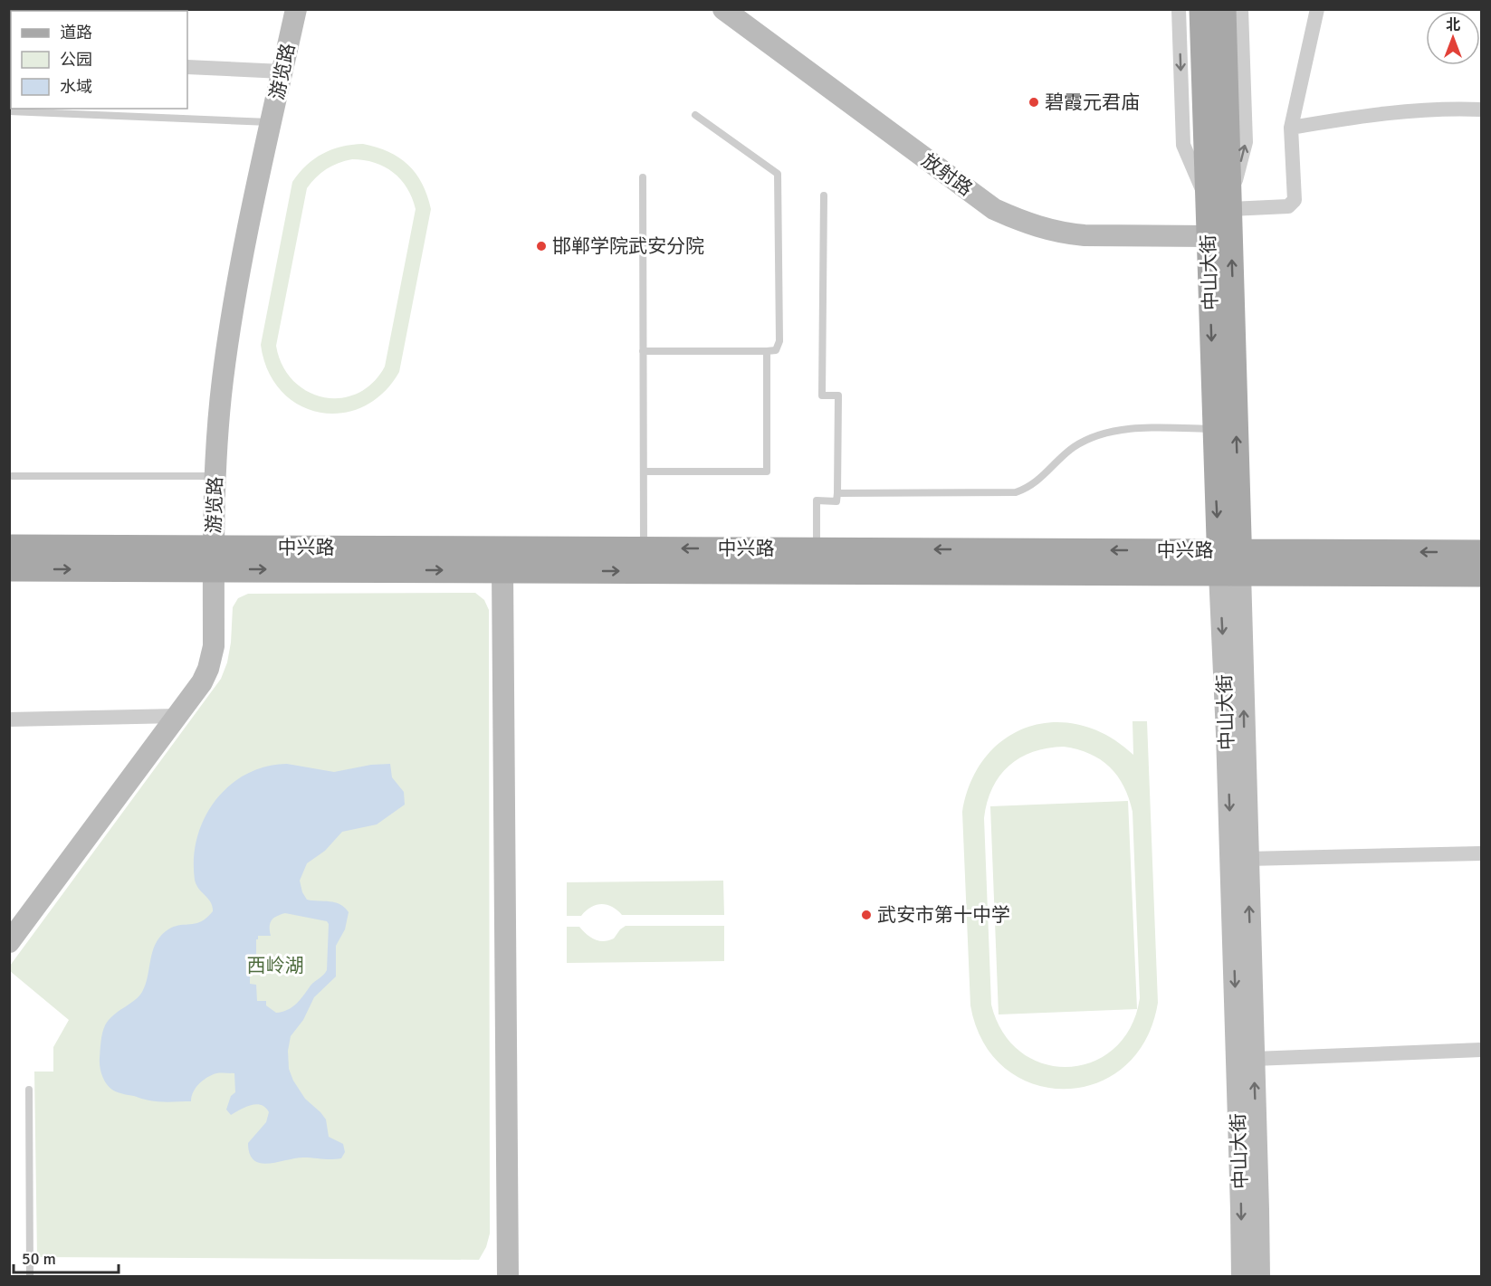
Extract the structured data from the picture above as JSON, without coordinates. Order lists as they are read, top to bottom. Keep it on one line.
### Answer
{"streets":{"main road":["中山大街","中兴路"],"street":["游览路","放射路"]},"crossings":[["游览路","中兴路"],["放射路","中山大街"],["中山大街","中兴路"]],"parks":["西岭湖"],"places":["碧霞元君庙","邯郸学院武安分院","武安市第十中学"],"legend":["道路","公园","水域"],"scale_bar":"50 m","north":"top"}
